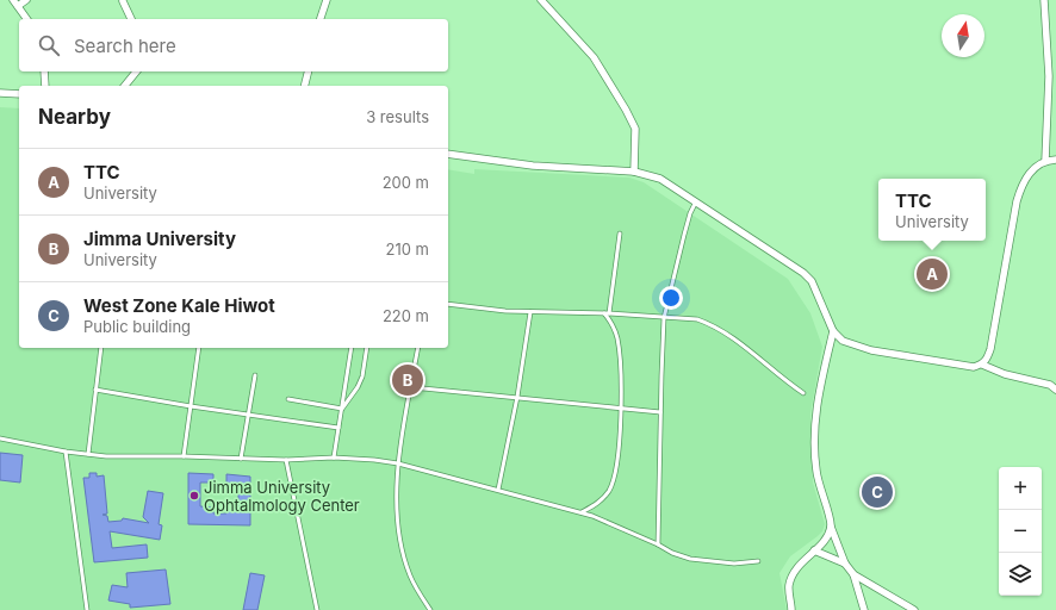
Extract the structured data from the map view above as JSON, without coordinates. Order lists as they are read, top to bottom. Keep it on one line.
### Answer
{"places":["Jimma University Ophtalmology Center"],"north":"top","page":{"search":"Search here","heading":["Nearby","3 results"],"list":[{"mark":"A","name":"TTC","note":"University","value":"200 m"},{"mark":"B","name":"Jimma University","note":"University","value":"210 m"},{"mark":"C","name":"West Zone Kale Hiwot","note":"Public building","value":"220 m"}],"popup":["TTC","University"],"pins":["A","B","C"],"map_buttons":["+","−"]}}
